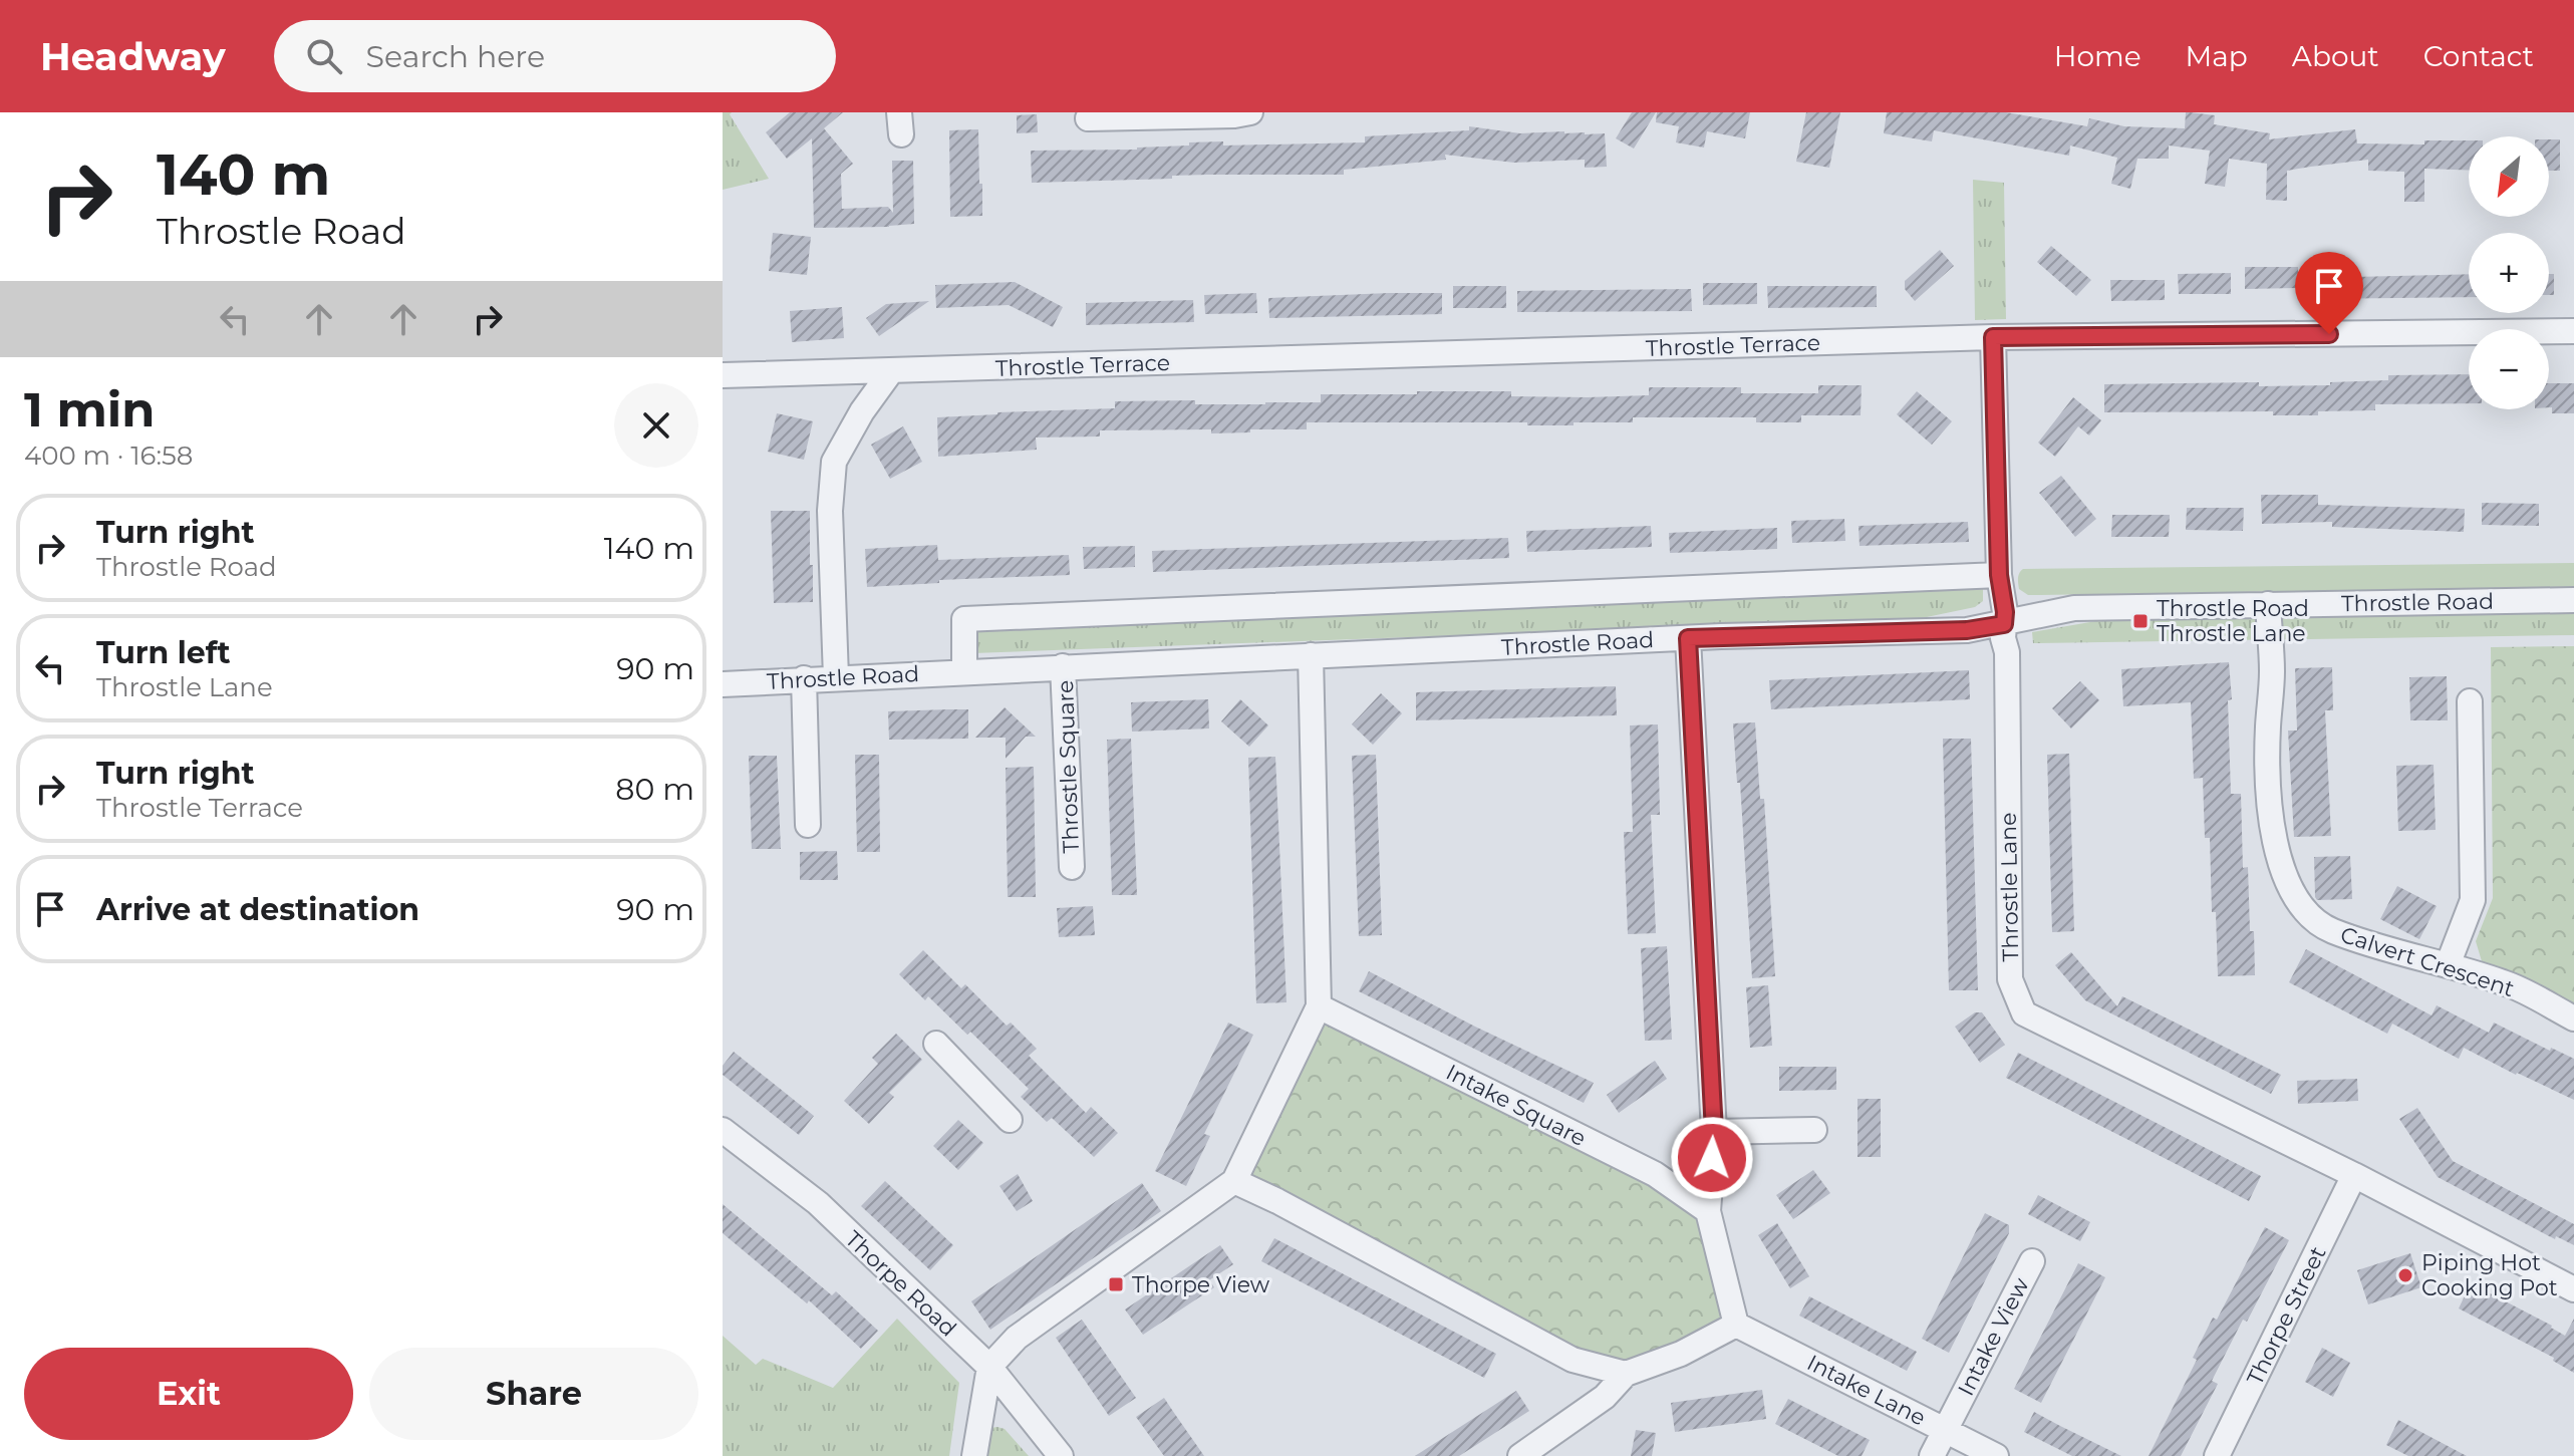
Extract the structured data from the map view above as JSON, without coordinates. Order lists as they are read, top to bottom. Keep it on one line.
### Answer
{"streets":{"street":["Throstle Terrace","Throstle Road","Throstle Square","Throstle Lane","Calvert Crescent","Intake Square","Thorpe Road","Thorpe Street","Intake View","Intake Lane"]},"crossings":[["Throstle Terrace","Throstle Lane"],["Throstle Road","Throstle Square"],["Throstle Road","Throstle Lane"],["Throstle Road","Calvert Crescent"],["Throstle Lane","Thorpe Street"],["Intake View","Intake Lane"]],"places":{"transit":["Throstle Road Throstle Lane","Thorpe View"],"other":["Piping Hot Cooking Pot"]},"north":"bottom left","page":{"header":"Headway","search":"Search here","nav":["Home","Map","About","Contact"],"turn":["140 m","Throstle Road"],"map_buttons":["+","−"],"heading":["1 min","400 m · 16:58"],"list":[{"name":"Turn right","note":"Throstle Road","value":"140 m"},{"name":"Turn left","note":"Throstle Lane","value":"90 m"},{"name":"Turn right","note":"Throstle Terrace","value":"80 m"},{"name":"Arrive at destination","value":"90 m"}],"buttons":["Exit","Share"]}}
